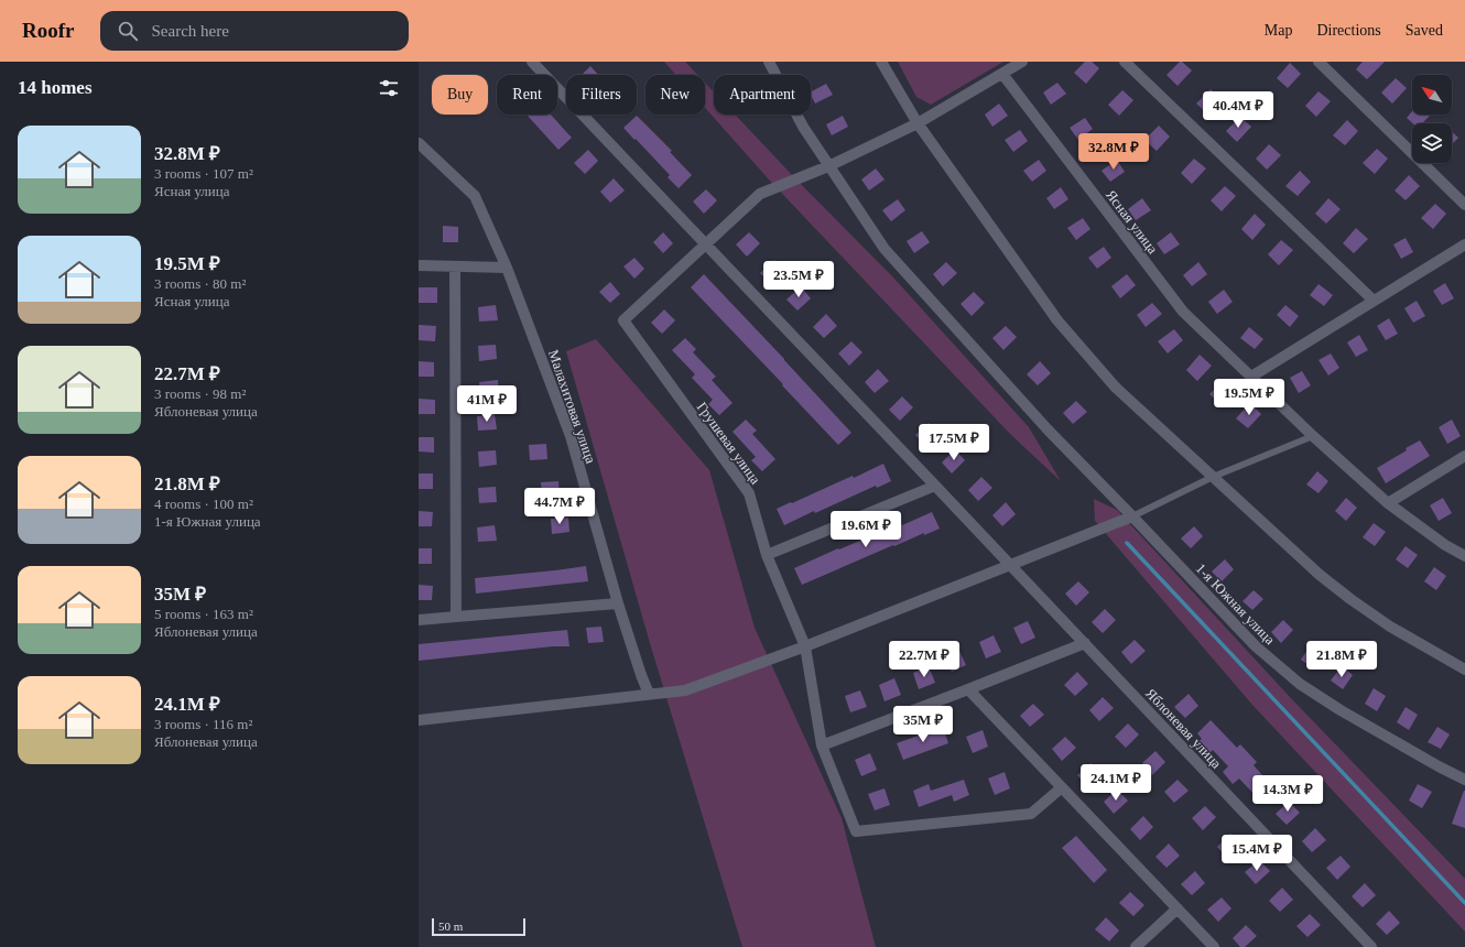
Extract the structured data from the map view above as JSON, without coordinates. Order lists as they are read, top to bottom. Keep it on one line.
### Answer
{"streets":{"street":["Ясная улица","Малахитовая улица","Грушевая улица","1-я Южная улица","Яблоневая улица"]},"scale_bar":"50 m","north":"top left","page":{"header":"Roofr","search":"Search here","nav":["Map","Directions","Saved"],"heading":"14 homes","chip":["Buy","Rent","Filters","New","Apartment"],"price":["40.4M ₽","32.8M ₽","23.5M ₽","19.5M ₽","41M ₽","17.5M ₽","44.7M ₽","19.6M ₽","22.7M ₽","21.8M ₽","35M ₽","24.1M ₽","14.3M ₽","15.4M ₽"],"list":[{"name":"32.8M ₽","note":"3 rooms · 107 m² · Ясная улица"},{"name":"19.5M ₽","note":"3 rooms · 80 m² · Ясная улица"},{"name":"22.7M ₽","note":"3 rooms · 98 m² · Яблоневая улица"},{"name":"21.8M ₽","note":"4 rooms · 100 m² · 1-я Южная улица"},{"name":"35M ₽","note":"5 rooms · 163 m² · Яблоневая улица"},{"name":"24.1M ₽","note":"3 rooms · 116 m² · Яблоневая улица"}],"scale":"50 m"}}
